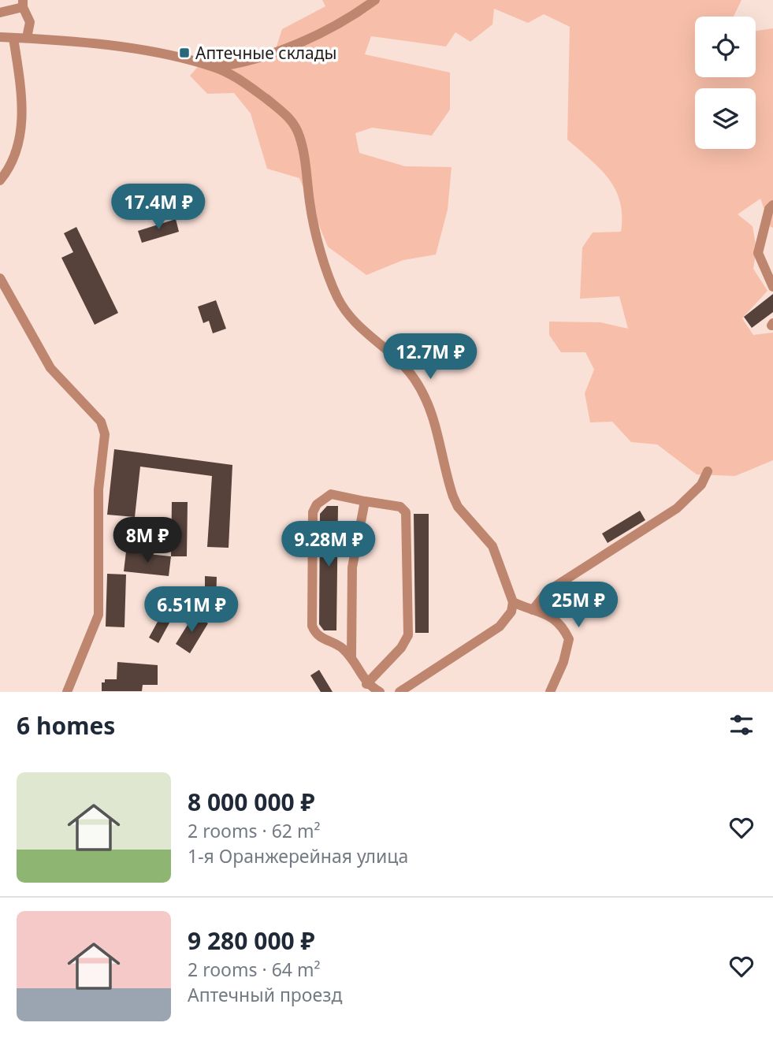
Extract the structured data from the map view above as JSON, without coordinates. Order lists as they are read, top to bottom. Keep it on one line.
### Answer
{"places":{"transit":["Аптечные склады"]},"page":{"price":["17.4M ₽","12.7M ₽","8M ₽","9.28M ₽","25M ₽","6.51M ₽"],"heading":"6 homes","list":[{"name":"8 000 000 ₽","note":"2 rooms · 62 m² · 1-я Оранжерейная улица"},{"name":"9 280 000 ₽","note":"2 rooms · 64 m² · Аптечный проезд"}]}}
